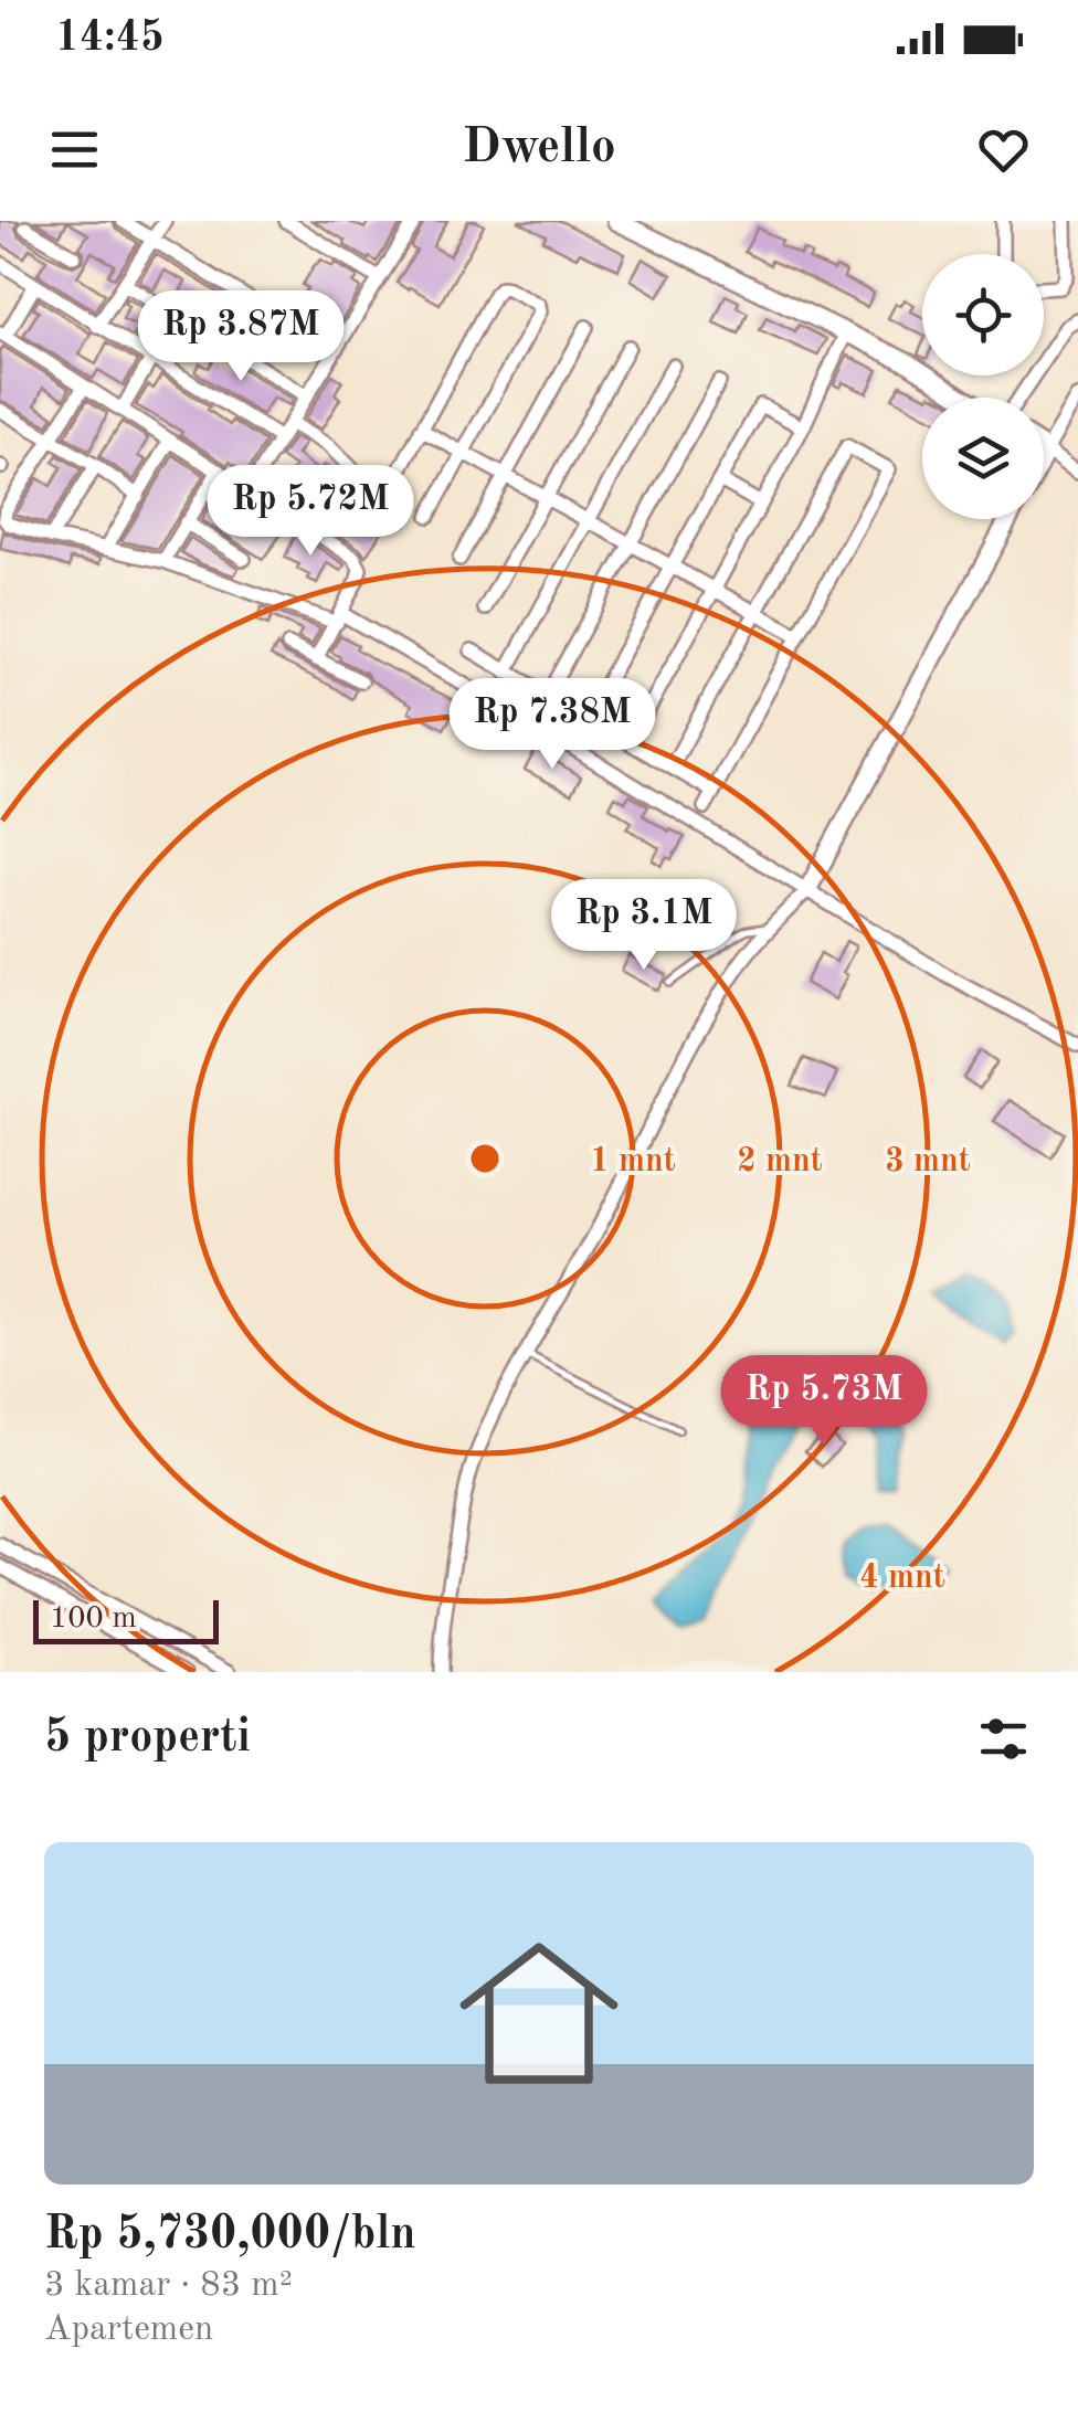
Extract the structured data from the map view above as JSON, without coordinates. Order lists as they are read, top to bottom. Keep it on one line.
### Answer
{"scale_bar":"100 m","page":{"status":"14:45","header":"Dwello","price":["Rp 3.87M","Rp 5.72M","Rp 7.38M","Rp 3.1M","Rp 5.73M"],"scale":"100 m","heading":"5 properti","list":[{"name":"Rp 5,730,000/bln","note":"3 kamar · 83 m² · Apartemen"}]},"rings":["1 mnt","2 mnt","3 mnt","4 mnt"]}
